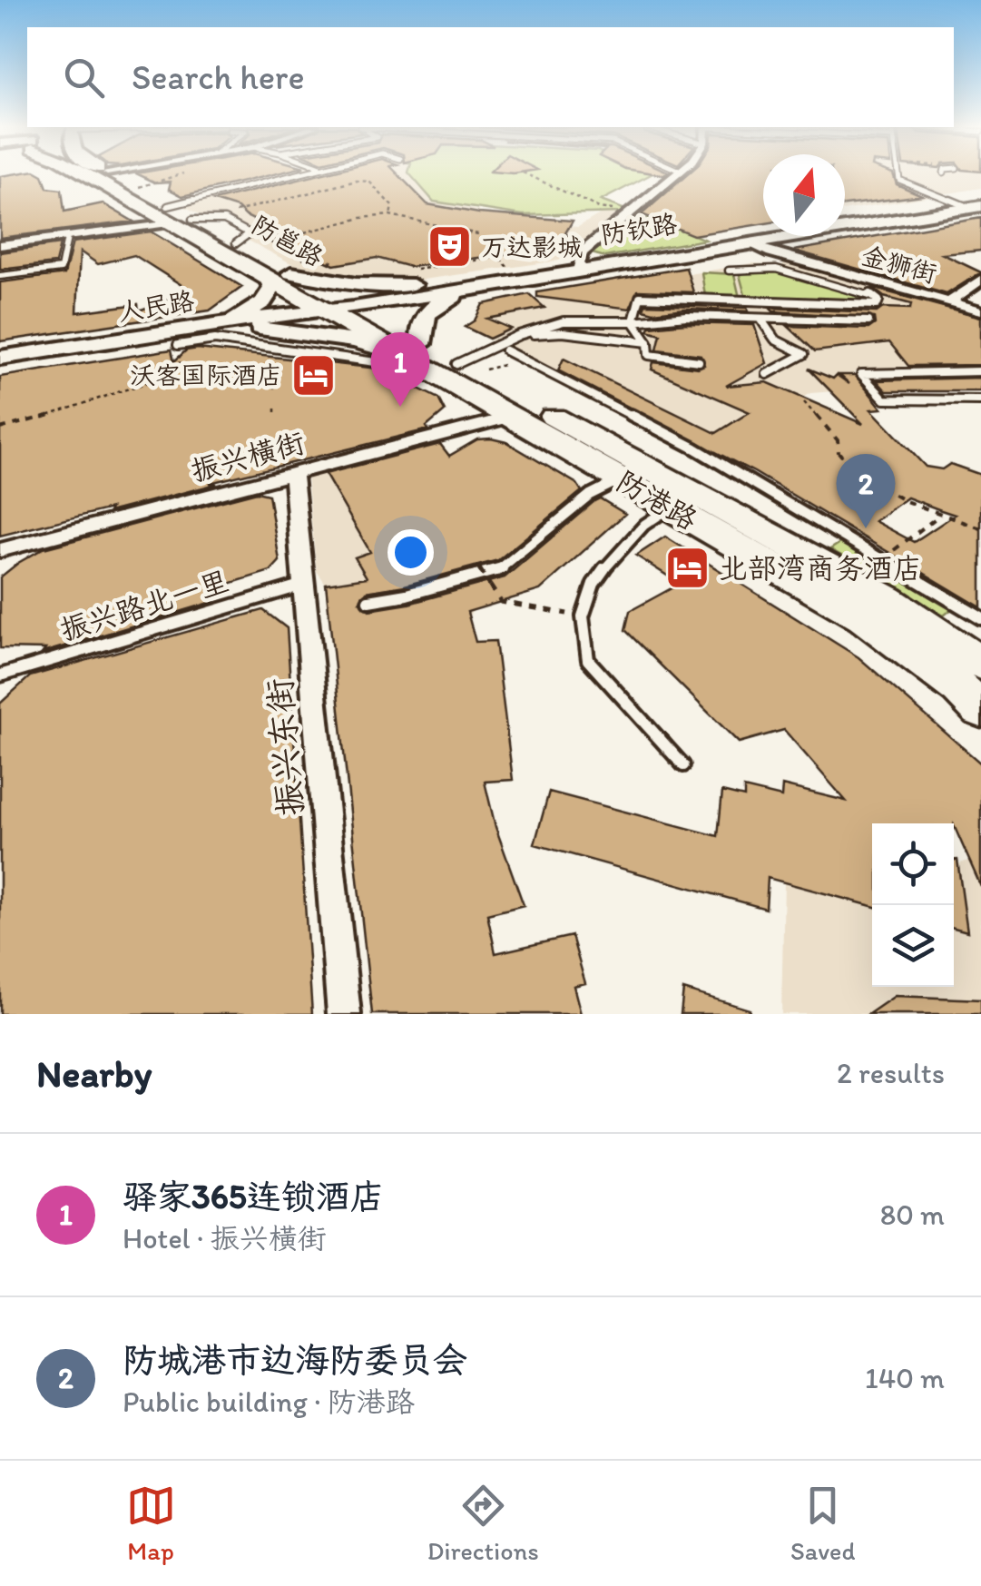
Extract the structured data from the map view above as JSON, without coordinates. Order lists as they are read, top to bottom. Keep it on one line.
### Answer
{"streets":{"highway":["防邕路","防港路"],"main road":["防钦路","人民路"],"street":["金狮街","振兴横街","振兴东街"],"lane":["振兴路北一里"]},"crossings":[["防钦路","防邕路"],["防钦路","金狮街"],["防钦路","人民路"],["防钦路","防港路"],["防邕路","人民路"],["防邕路","防港路"],["人民路","防港路"],["振兴横街","防港路"],["振兴横街","振兴东街"],["振兴路北一里","振兴东街"]],"places":{"theatre":["万达影城"],"hotel":["沃客国际酒店","北部湾商务酒店"]},"north":"top","page":{"search":"Search here","pins":["1","2"],"heading":["Nearby","2 results"],"list":[{"mark":"1","name":"驿家365连锁酒店","note":"Hotel · 振兴横街","value":"80 m"},{"mark":"2","name":"防城港市边海防委员会","note":"Public building · 防港路","value":"140 m"}],"nav":["Map","Directions","Saved"]}}
